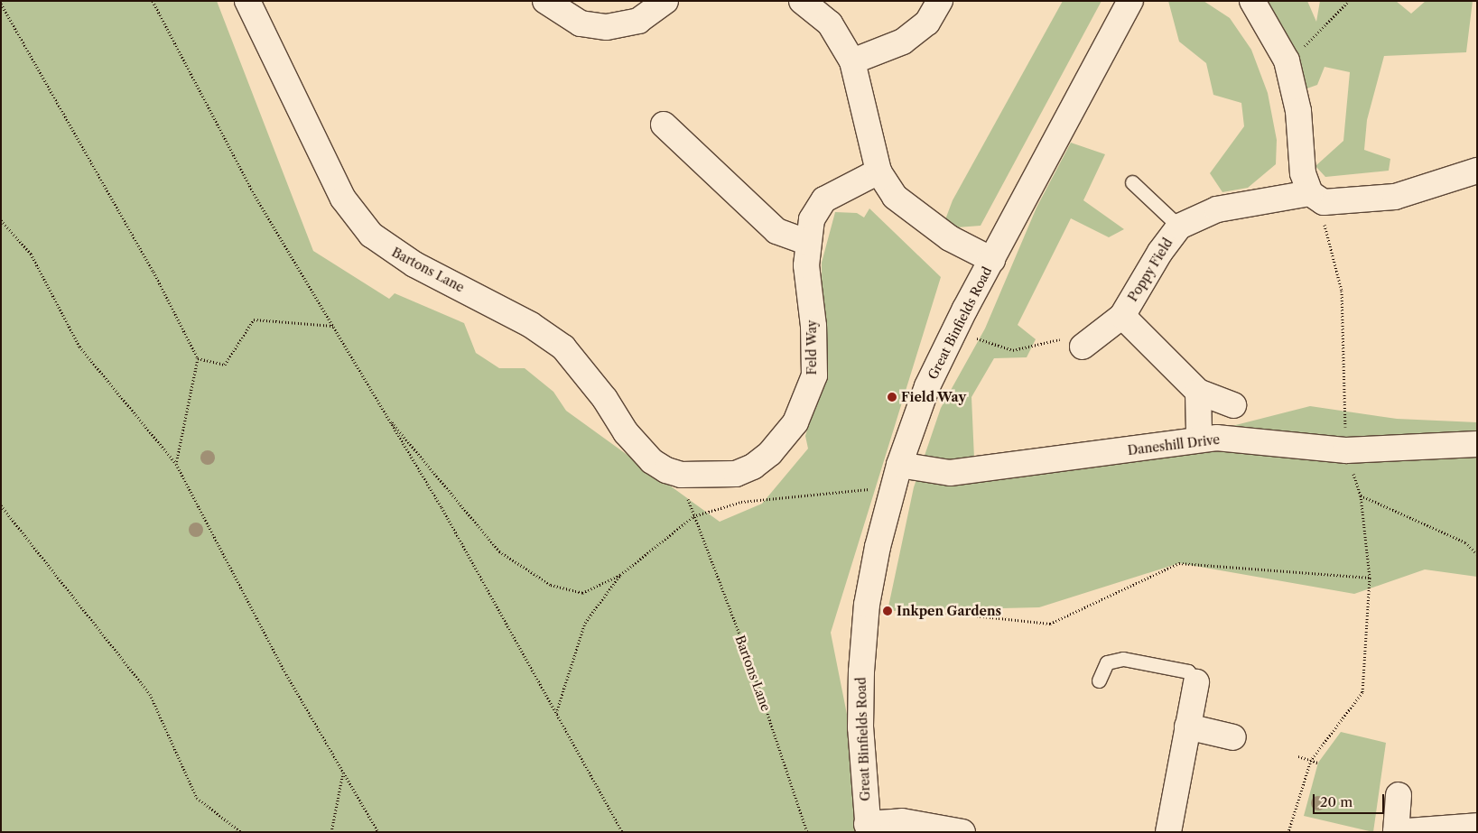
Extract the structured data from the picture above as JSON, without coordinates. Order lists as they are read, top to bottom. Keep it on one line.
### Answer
{"streets":{"street":["Bartons Lane","Poppy Field","Great Binfields Road","Feld Way","Daneshill Drive"]},"crossings":[["Bartons Lane","Feld Way"],["Great Binfields Road","Daneshill Drive"]],"places":["Field Way","Inkpen Gardens"],"scale_bar":"20 m"}
